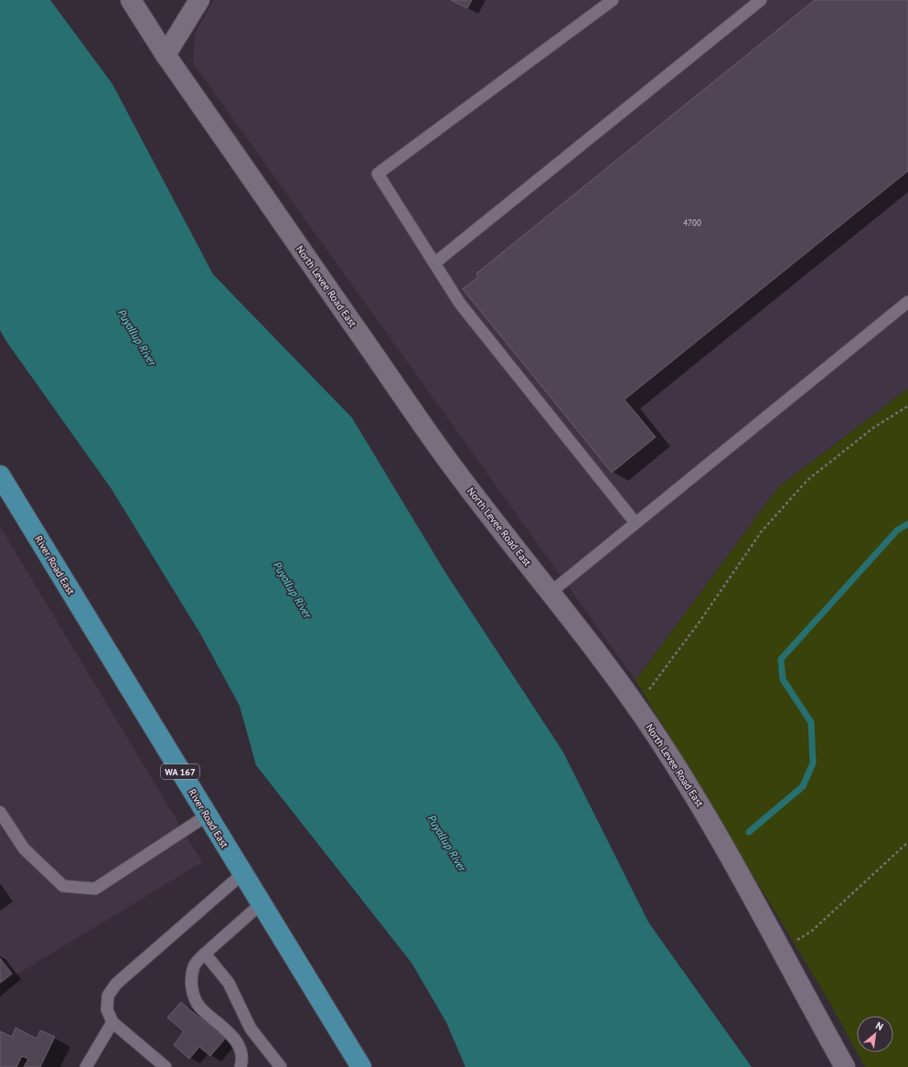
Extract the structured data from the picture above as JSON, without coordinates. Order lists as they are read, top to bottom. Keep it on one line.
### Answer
{"streets":{"main road":["River Road East","WA 167"],"street":["North Levee Road East"]},"water":["Puyallup River"],"house_numbers":["4700"],"north":"top right"}
